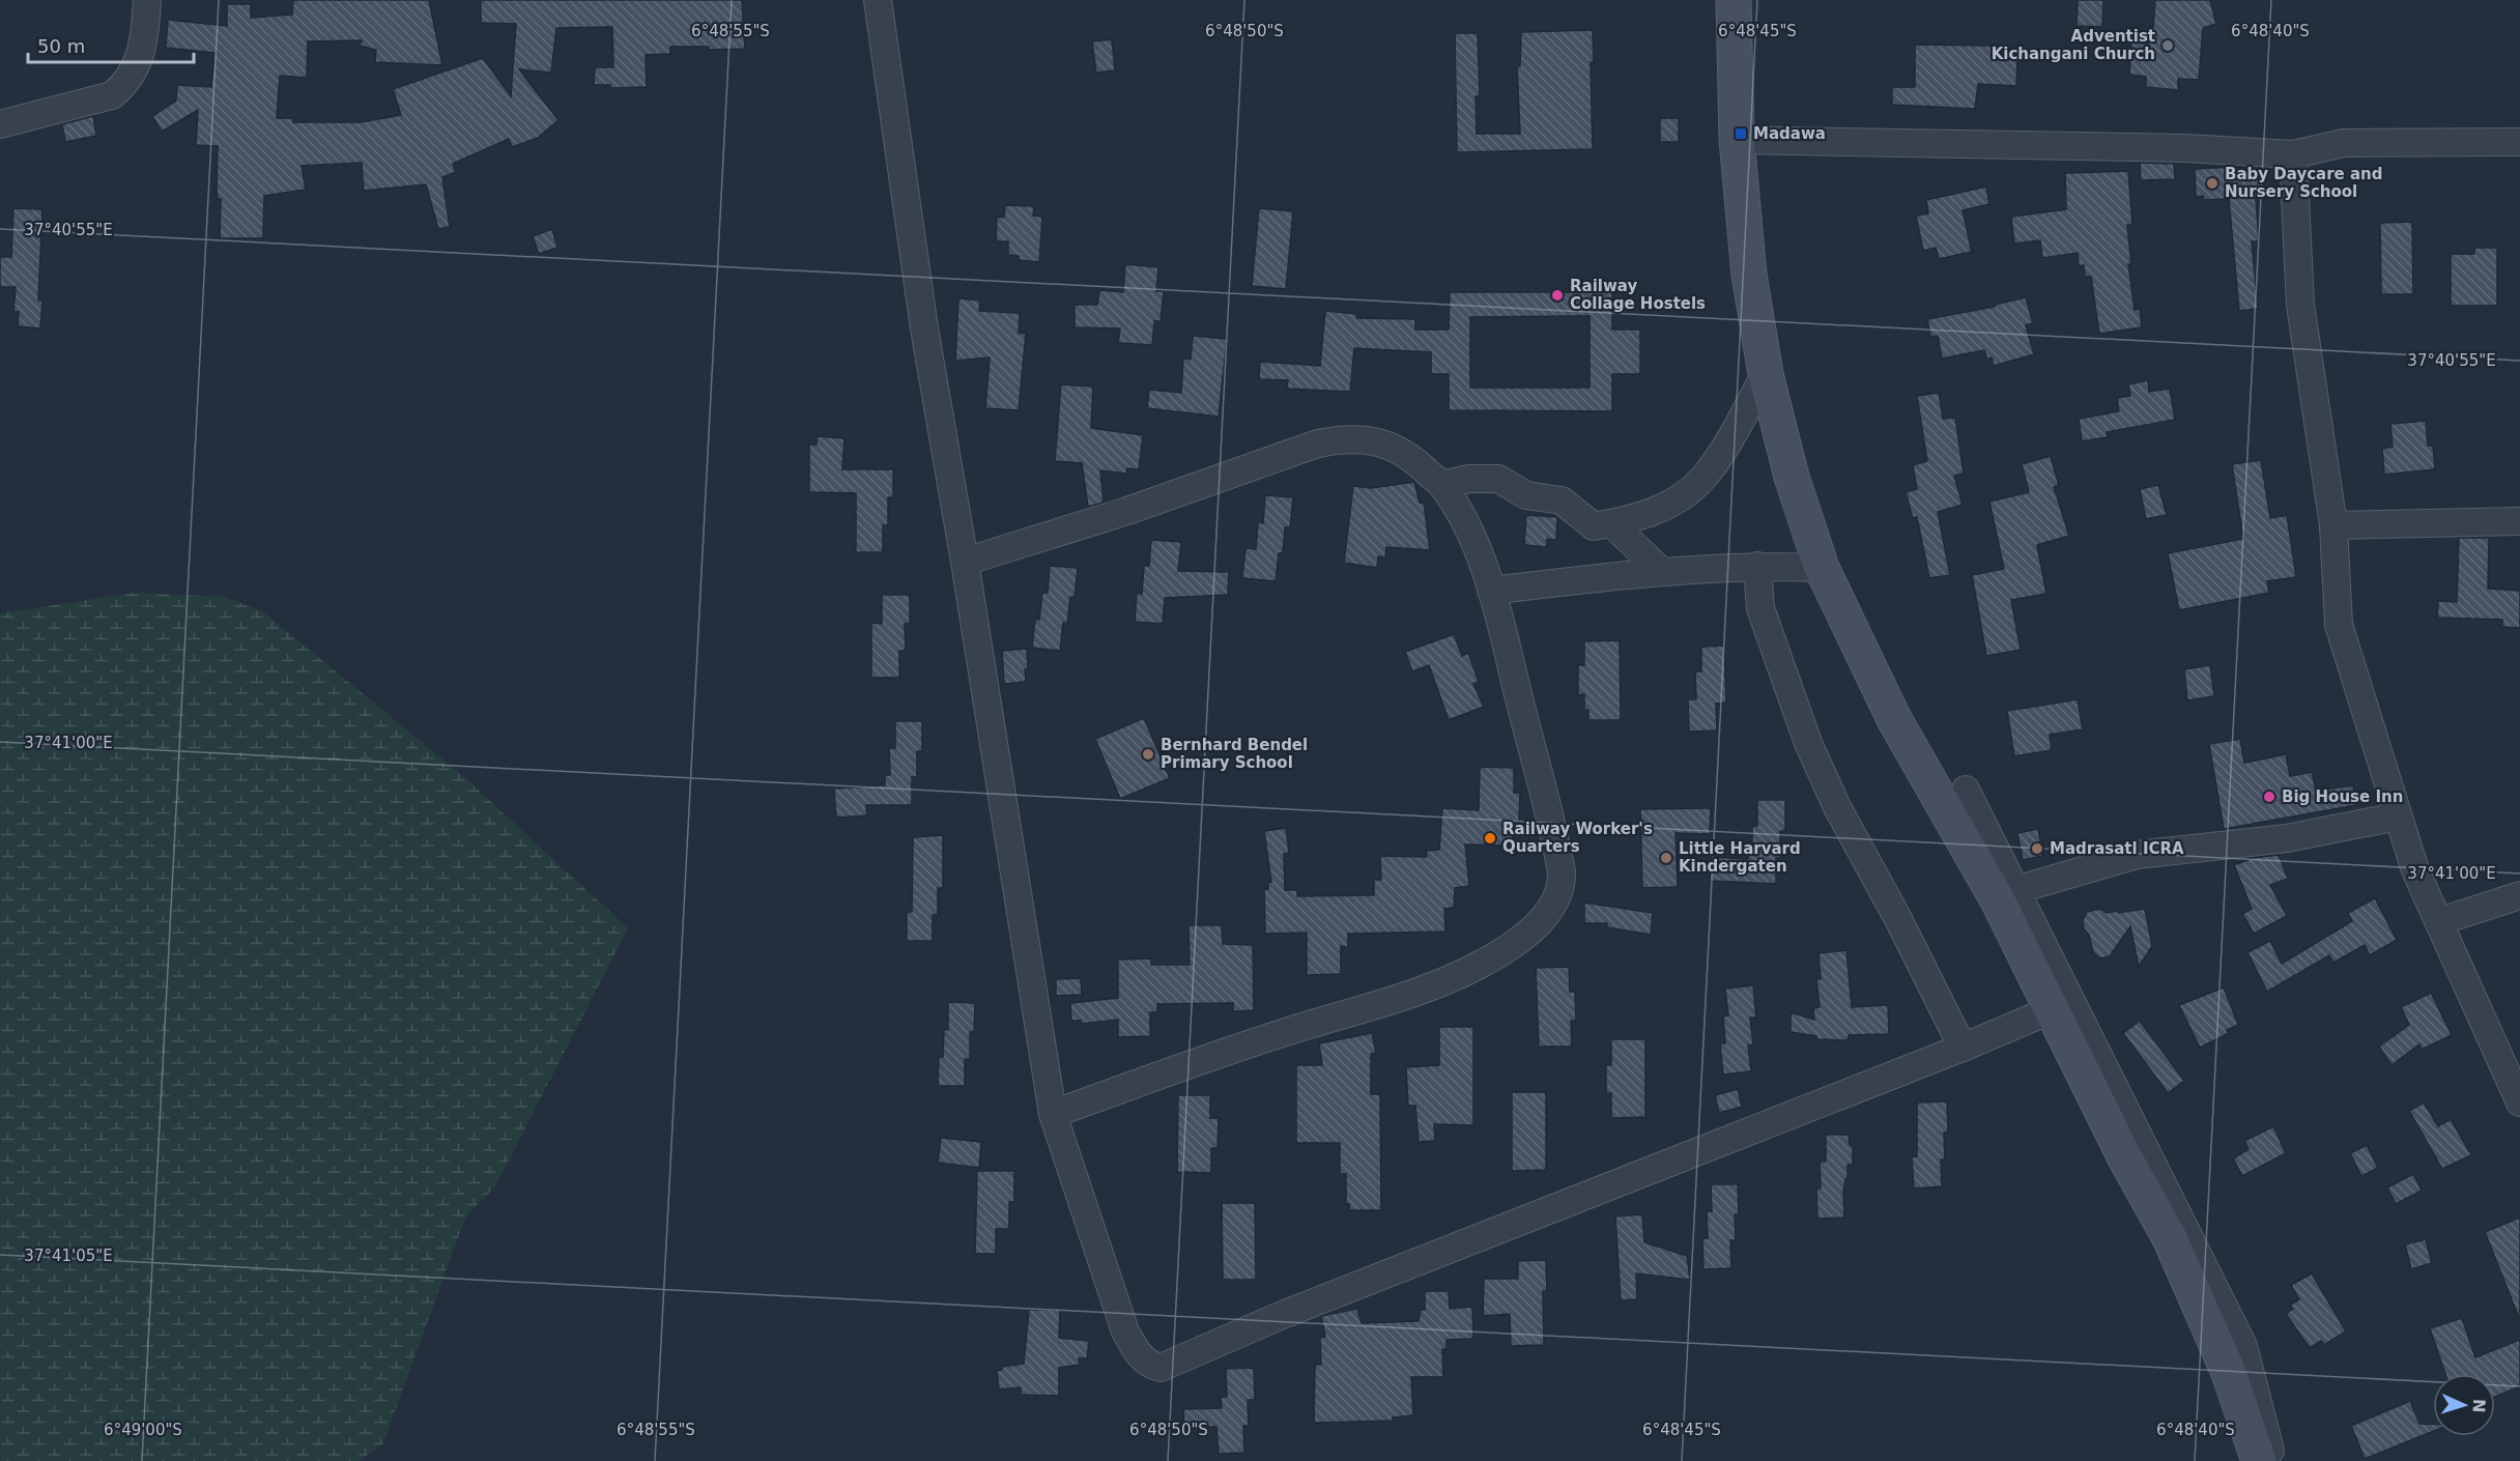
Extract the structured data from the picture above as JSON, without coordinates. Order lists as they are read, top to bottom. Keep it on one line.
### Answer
{"places":{"other":["Adventist Kichangani Church","Baby Daycare and Nursery School","Railway Collage Hostels","Bernhard Bendel Primary School","Big House Inn","Railway Worker's Quarters","Madrasatl ICRA","Little Harvard Kindergaten"],"transit":["Madawa"]},"scale_bar":"50 m","north":"right","coordinates":["6°48'55\"S","6°48'50\"S","6°48'45\"S","6°48'40\"S","37°40'55\"E","37°41'00\"E","37°41'05\"E","6°49'00\"S"]}
